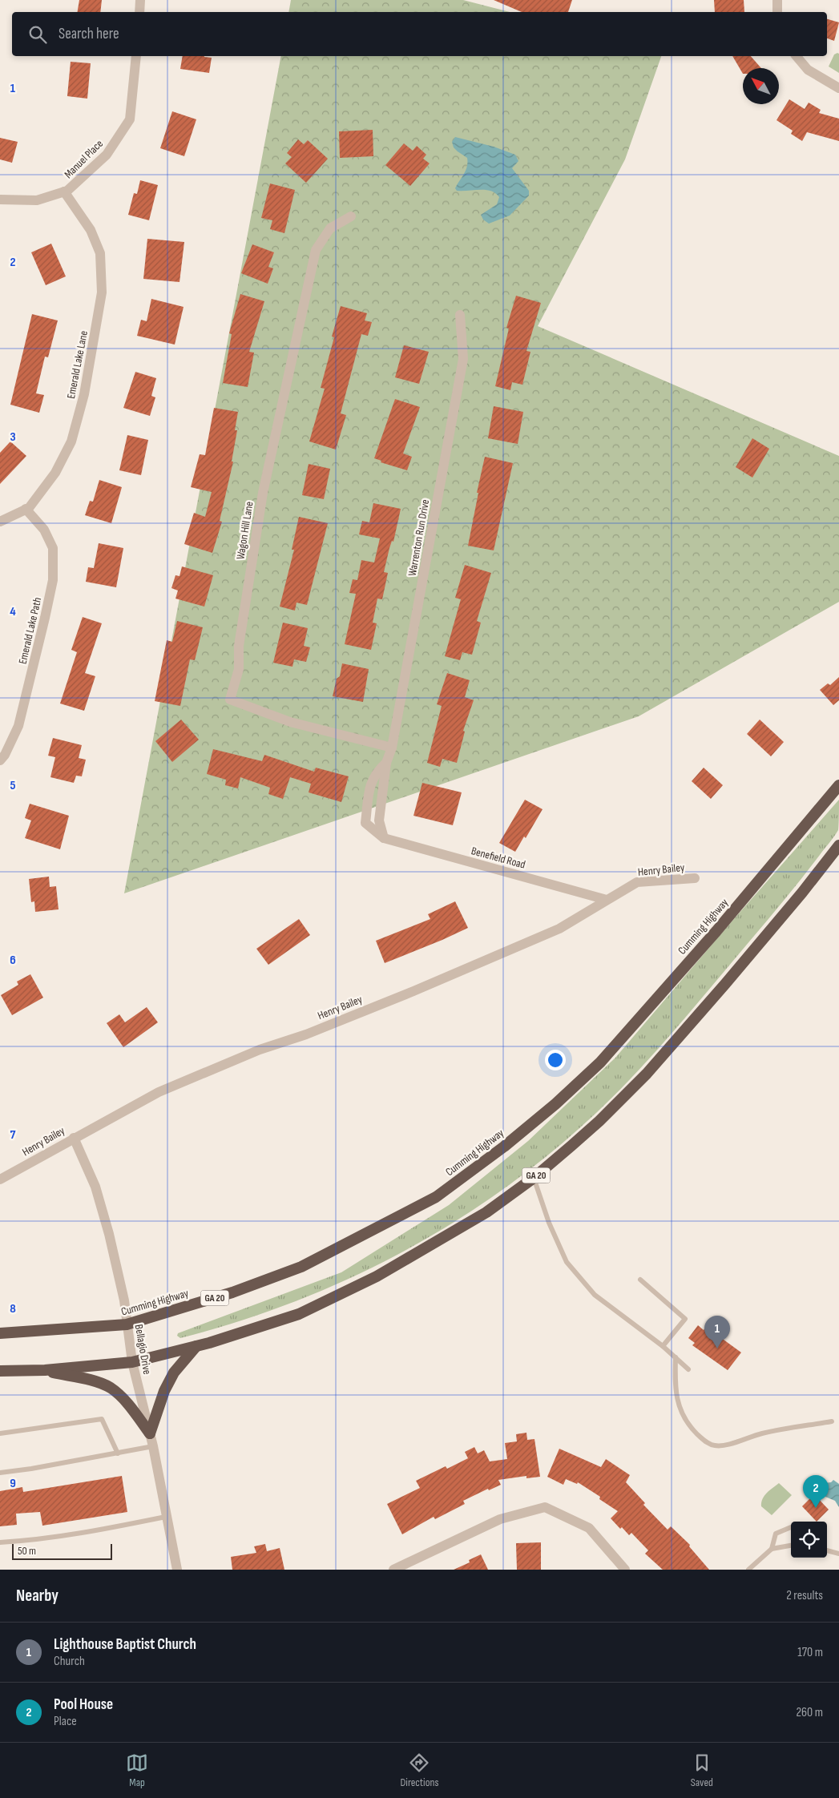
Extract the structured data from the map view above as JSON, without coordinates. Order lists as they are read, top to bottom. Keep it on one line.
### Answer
{"streets":{"highway":["Cumming Highway","GA 20"],"street":["Manuel Place","Emerald Lake Lane","Wagon Hill Lane","Warrenton Run Drive","Emerald Lake Path","Benefield Road","Henry Bailey","Bellagio Drive"]},"crossings":[["Manuel Place","Emerald Lake Lane"],["Emerald Lake Lane","Emerald Lake Path"],["Wagon Hill Lane","Warrenton Run Drive"],["Warrenton Run Drive","Benefield Road"],["Benefield Road","Henry Bailey"],["Henry Bailey","Bellagio Drive"],["Cumming Highway","Bellagio Drive"],["GA 20","Bellagio Drive"]],"scale_bar":"50 m","north":"top left","page":{"search":"Search here","pins":["1","2"],"scale":"50 m","heading":["Nearby","2 results"],"list":[{"mark":"1","name":"Lighthouse Baptist Church","note":"Church","value":"170 m"},{"mark":"2","name":"Pool House","note":"Place","value":"260 m"}],"nav":["Map","Directions","Saved"]},"grid":{"rows":["1","2","3","4","5","6","7","8","9"]}}
